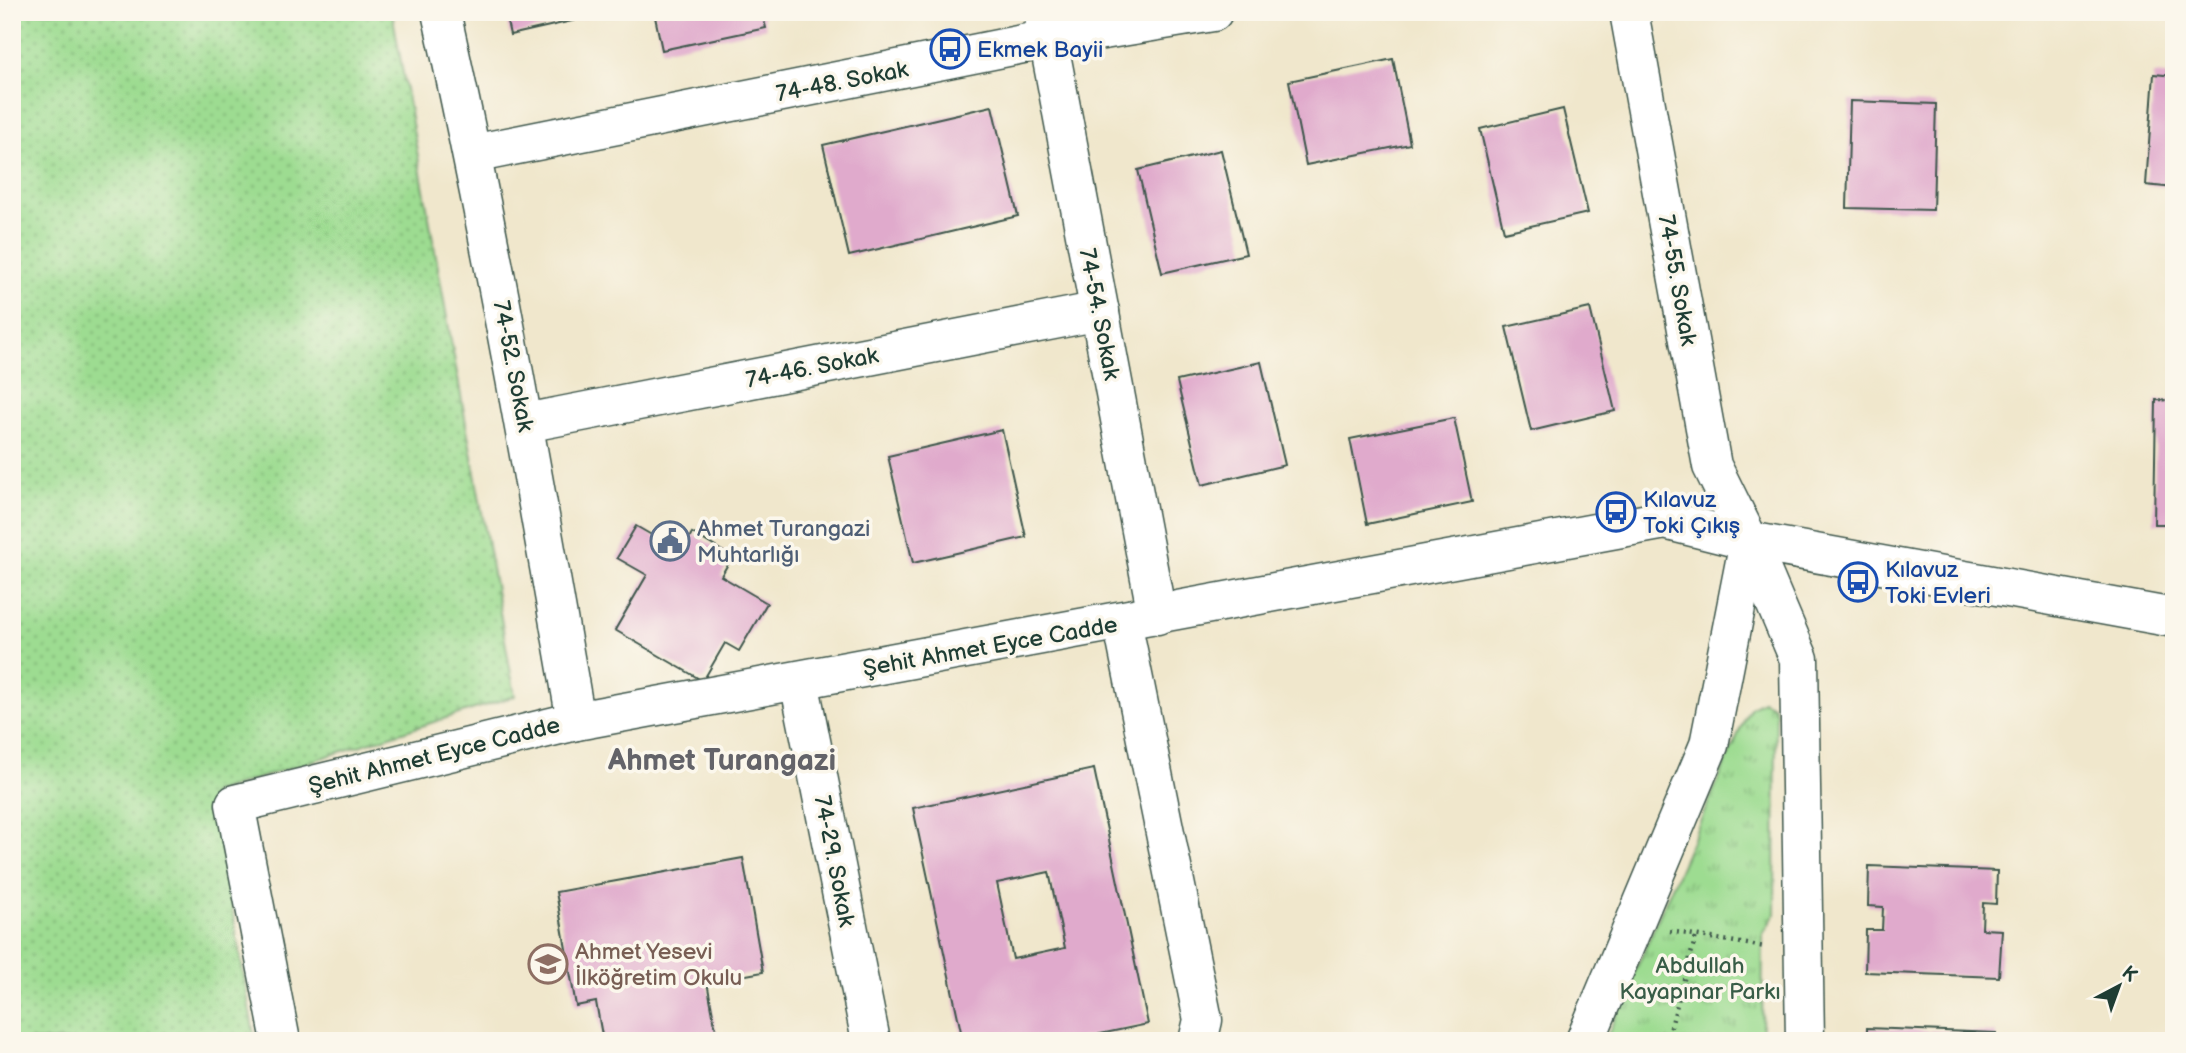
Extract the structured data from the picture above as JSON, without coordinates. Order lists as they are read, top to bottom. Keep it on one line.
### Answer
{"streets":{"street":["74-48. Sokak","74-55. Sokak","74-54. Sokak","74-52. Sokak","74-46. Sokak","Şehit Ahmet Eyce Cadde","74-29. Sokak"]},"crossings":[["74-48. Sokak","74-54. Sokak"],["74-48. Sokak","74-52. Sokak"],["74-55. Sokak","Şehit Ahmet Eyce Cadde"],["74-54. Sokak","74-46. Sokak"],["74-54. Sokak","Şehit Ahmet Eyce Cadde"],["74-52. Sokak","74-46. Sokak"],["74-52. Sokak","Şehit Ahmet Eyce Cadde"],["Şehit Ahmet Eyce Cadde","74-29. Sokak"]],"districts":["Ahmet Turangazi"],"parks":["Abdullah Kayapınar Parkı"],"places":{"bus stop":["Ekmek Bayii","Kılavuz Toki Çıkış","Kılavuz Toki Evleri"],"public building":["Ahmet Turangazi Muhtarlığı"],"school or university":["Ahmet Yesevi İlköğretim Okulu"]},"north":"top right"}
